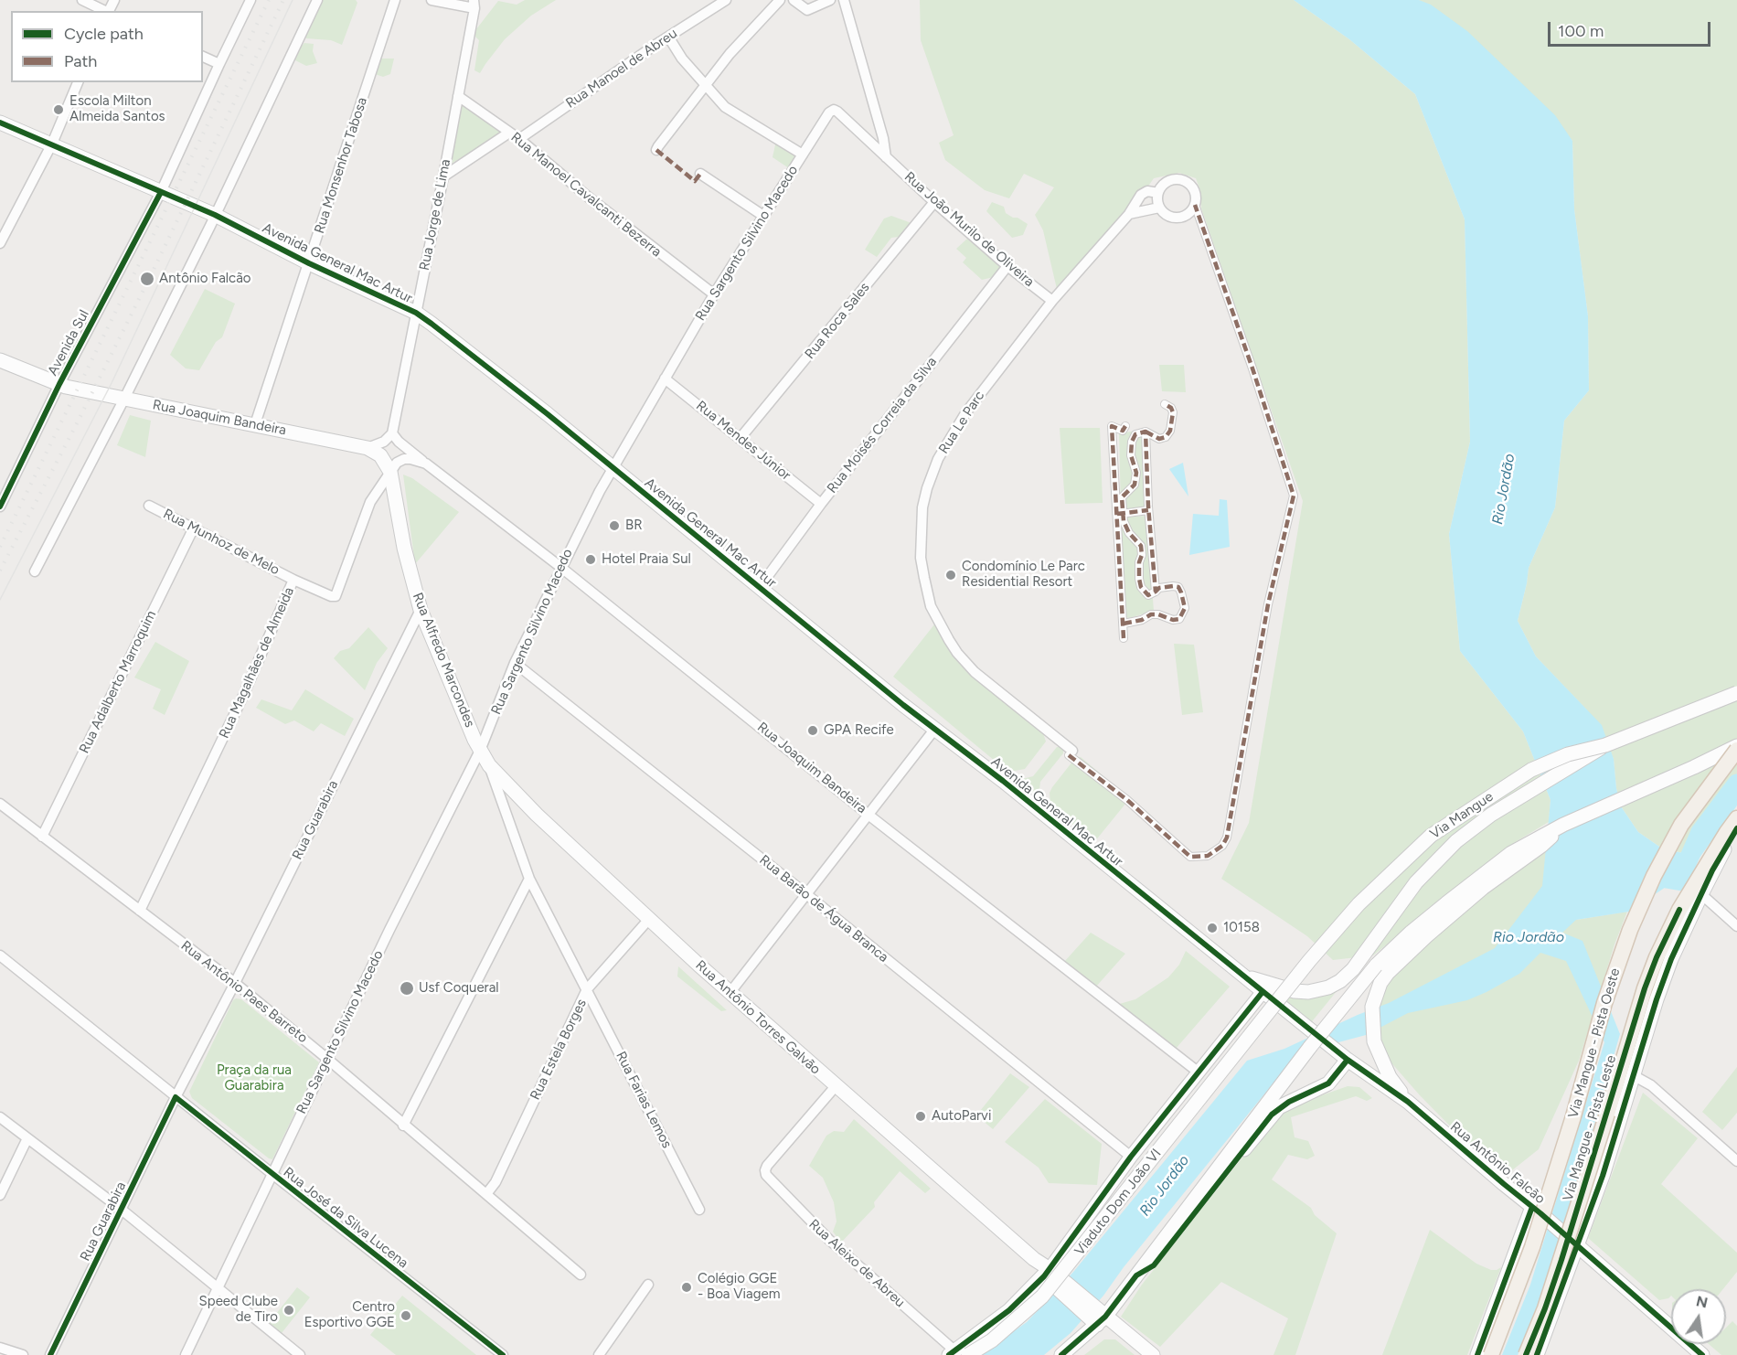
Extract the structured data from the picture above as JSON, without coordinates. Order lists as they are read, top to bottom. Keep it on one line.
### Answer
{"streets":{"main road":["Avenida General Mac Artur","Rua Joaquim Bandeira","Rua Alfredo Marcondes","Via Mangue","Rua Antônio Torres Galvão","Via Mangue - Pista Oeste","Via Mangue - Pista Leste","Rua Antônio Falcão","Viaduto Dom João VI"],"street":["Rua Manoel de Abreu","Rua Monsenhor Tabosa","Rua Manoel Cavalcanti Bezerra","Rua Jorge de Lima","Rua João Murilo de Oliveira","Rua Sargento Silvino Macedo","Rua Roca Sales","Avenida Sul","Rua Le Parc","Rua Moisés Correia da Silva","Rua Mendes Júnior","Rua Munhoz de Melo","Rua Magalhães de Almeida","Rua Adalberto Marroquim","Rua Guarabira","Rua Barão de Água Branca","Rua Antônio Paes Barreto","Rua Estela Borges","Rua Farias Lemos","Rua José da Silva Lucena","Rua Aleixo de Abreu"]},"crossings":[["Rua Manoel de Abreu","Rua Manoel Cavalcanti Bezerra"],["Rua Monsenhor Tabosa","Avenida General Mac Artur"],["Rua Monsenhor Tabosa","Rua Joaquim Bandeira"],["Rua Manoel Cavalcanti Bezerra","Rua Jorge de Lima"],["Rua Manoel Cavalcanti Bezerra","Rua Sargento Silvino Macedo"],["Rua Jorge de Lima","Avenida General Mac Artur"],["Rua Jorge de Lima","Rua Joaquim Bandeira"],["Rua João Murilo de Oliveira","Rua Sargento Silvino Macedo"],["Rua João Murilo de Oliveira","Rua Roca Sales"],["Rua João Murilo de Oliveira","Rua Le Parc"],["Rua João Murilo de Oliveira","Rua Moisés Correia da Silva"],["Rua Sargento Silvino Macedo","Avenida General Mac Artur"],["Rua Sargento Silvino Macedo","Rua Joaquim Bandeira"],["Rua Sargento Silvino Macedo","Rua Mendes Júnior"],["Rua Sargento Silvino Macedo","Rua Alfredo Marcondes"],["Rua Sargento Silvino Macedo","Rua Barão de Água Branca"],["Rua Sargento Silvino Macedo","Rua Antônio Paes Barreto"],["Rua Sargento Silvino Macedo","Rua Antônio Torres Galvão"],["Rua Sargento Silvino Macedo","Rua José da Silva Lucena"],["Avenida General Mac Artur","Avenida Sul"],["Avenida General Mac Artur","Rua Moisés Correia da Silva"],["Avenida General Mac Artur","Rua Antônio Falcão"],["Rua Roca Sales","Rua Mendes Júnior"],["Avenida Sul","Rua Joaquim Bandeira"],["Rua Moisés Correia da Silva","Rua Mendes Júnior"],["Rua Munhoz de Melo","Rua Magalhães de Almeida"],["Rua Munhoz de Melo","Rua Adalberto Marroquim"],["Rua Alfredo Marcondes","Rua Magalhães de Almeida"],["Rua Alfredo Marcondes","Rua Guarabira"],["Rua Alfredo Marcondes","Rua Antônio Torres Galvão"],["Rua Magalhães de Almeida","Rua Antônio Paes Barreto"],["Rua Adalberto Marroquim","Rua Antônio Paes Barreto"],["Via Mangue","Viaduto Dom João VI"],["Rua Guarabira","Rua Antônio Paes Barreto"],["Rua Guarabira","Rua José da Silva Lucena"],["Rua Antônio Paes Barreto","Rua Estela Borges"],["Rua Antônio Torres Galvão","Rua Estela Borges"],["Rua Antônio Torres Galvão","Rua Aleixo de Abreu"],["Rua Estela Borges","Rua Farias Lemos"],["Viaduto Dom João VI","Rua Aleixo de Abreu"]],"water":["Rio Jordão"],"parks":["Praça da rua Guarabira"],"places":["Escola Milton Almeida Santos","Antônio Falcão","BR","Hotel Praia Sul","Condomínio Le Parc Residential Resort","GPA Recife","10158","Usf Coqueral","AutoParvi","Colégio GGE - Boa Viagem","Speed Clube de Tiro","Centro Esportivo GGE"],"legend":["Cycle path","Path"],"scale_bar":"100 m","north":"top"}
